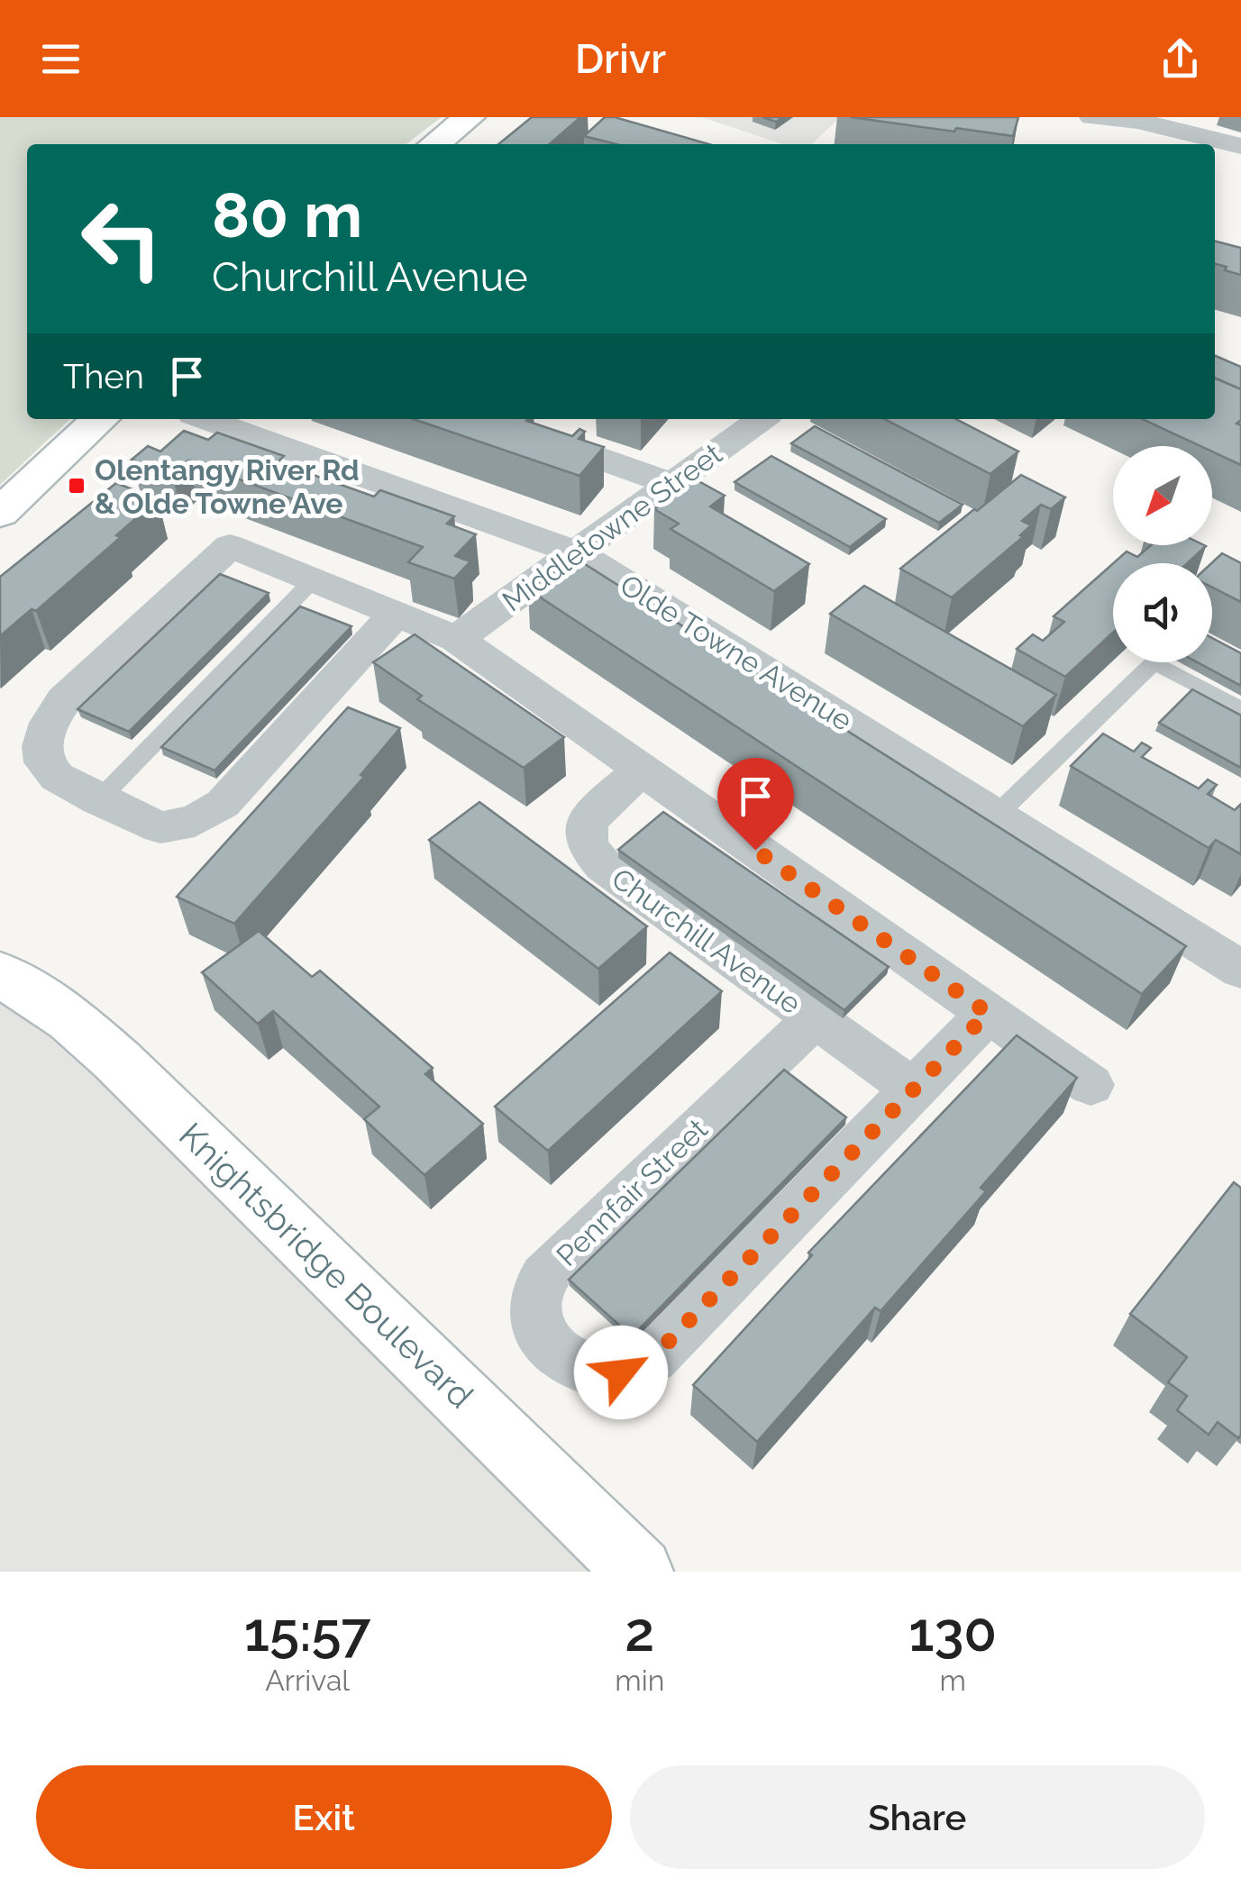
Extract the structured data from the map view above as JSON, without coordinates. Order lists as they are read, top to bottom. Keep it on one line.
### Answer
{"streets":{"street":["Middletowne Street","Olde Towne Avenue","Churchill Avenue","Pennfair Street","Knightsbridge Boulevard"]},"crossings":[["Middletowne Street","Olde Towne Avenue"],["Churchill Avenue","Pennfair Street"]],"places":{"transit":["Olentangy River Rd & Olde Towne Ave"]},"north":"bottom left","page":{"header":"Drivr","turn":["80 m","Churchill Avenue"],"then":"Then","eta":["15:57","Arrival","2","min","130","m"],"buttons":["Exit","Share"]}}
